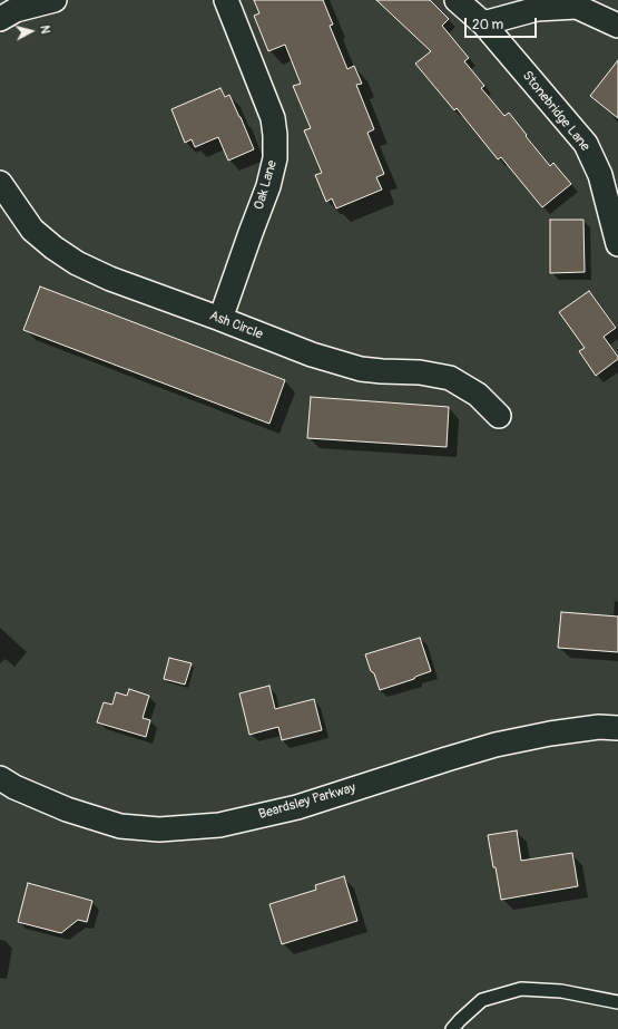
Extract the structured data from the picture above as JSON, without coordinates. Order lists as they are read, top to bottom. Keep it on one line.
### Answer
{"streets":{"street":["Stonebridge Lane","Oak Lane","Ash Circle","Beardsley Parkway"]},"crossings":[["Oak Lane","Ash Circle"]],"scale_bar":"20 m","north":"right"}
